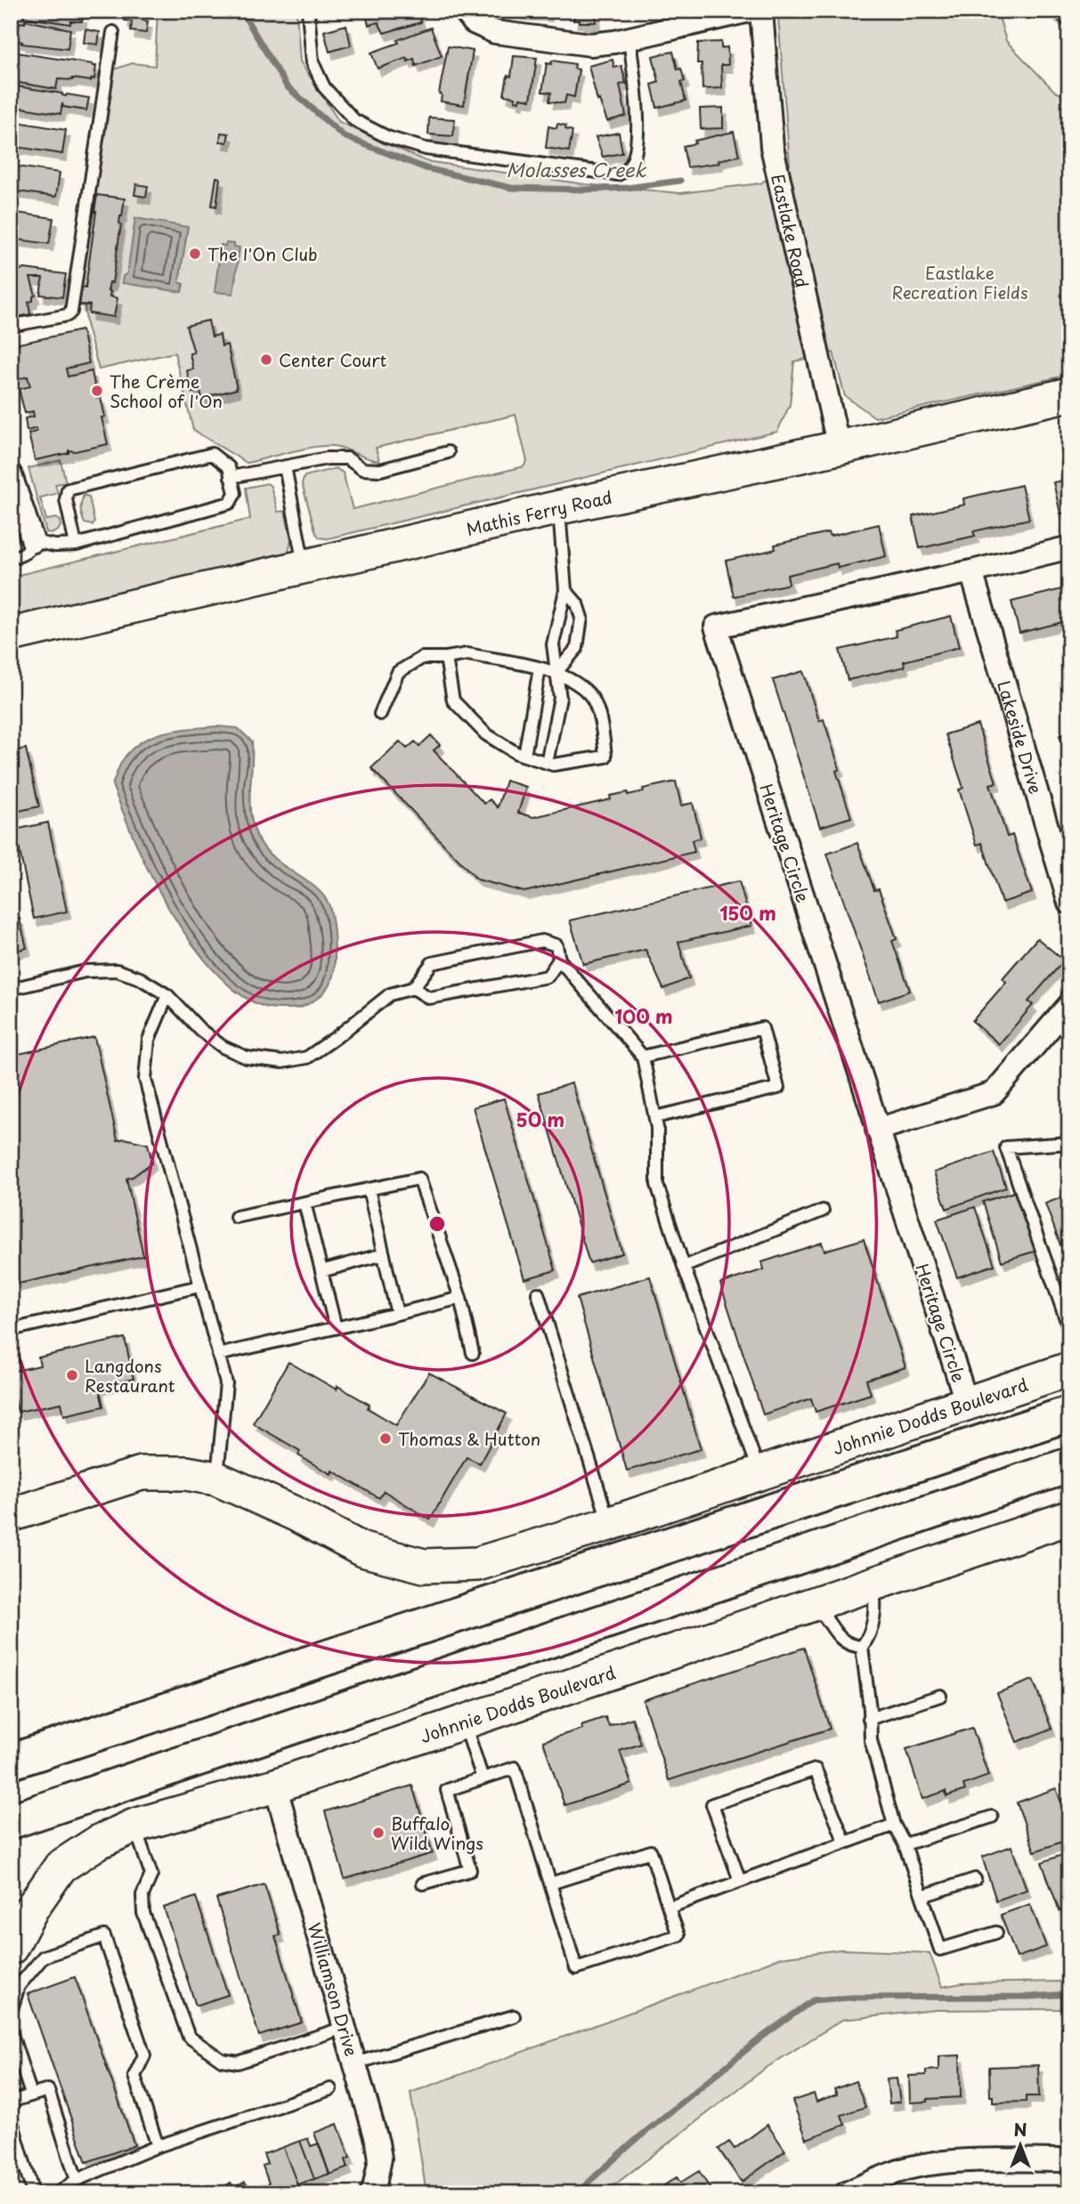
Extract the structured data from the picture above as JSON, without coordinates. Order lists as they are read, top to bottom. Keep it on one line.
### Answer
{"streets":{"street":["Eastlake Road","Mathis Ferry Road","Lakeside Drive","Heritage Circle","Johnnie Dodds Boulevard","Williamson Drive"]},"crossings":[["Eastlake Road","Mathis Ferry Road"],["Lakeside Drive","Heritage Circle"],["Heritage Circle","Johnnie Dodds Boulevard"],["Johnnie Dodds Boulevard","Williamson Drive"]],"water":["Molasses Creek"],"parks":["Eastlake Recreation Fields"],"places":["The I'On Club","Center Court","The Crème School of I'On","Langdons Restaurant","Thomas & Hutton","Buffalo Wild Wings"],"north":"top","rings":["150 m","100 m","50 m"]}
